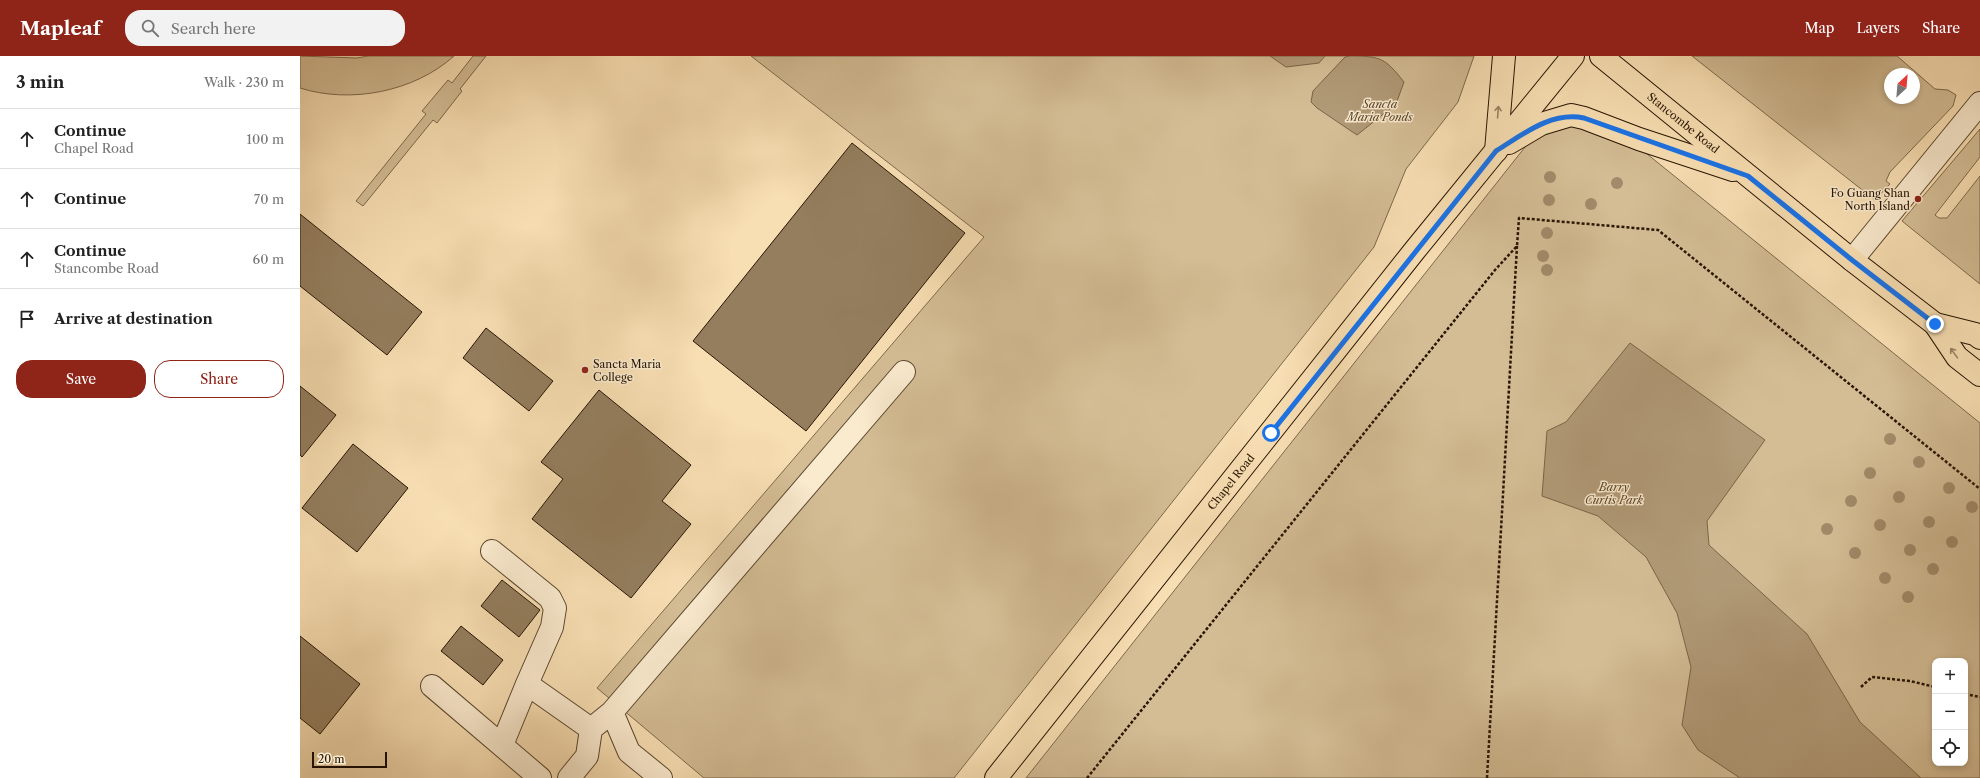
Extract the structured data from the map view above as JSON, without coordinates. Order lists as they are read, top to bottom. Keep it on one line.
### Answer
{"streets":{"main road":["Stancombe Road","Chapel Road"]},"parks":["Sancta Maria Ponds","Barry Curtis Park"],"places":["Fo Guang Shan North Island","Sancta Maria College"],"scale_bar":"20 m","north":"top right","page":{"header":"Mapleaf","search":"Search here","nav":["Map","Layers","Share"],"heading":["3 min","Walk · 230 m"],"list":[["Continue","Chapel Road","100 m"],["Continue","70 m"],["Continue","Stancombe Road","60 m"],"Arrive at destination"],"buttons":["Save","Share"],"map_buttons":["+","−"],"scale":"20 m"}}
